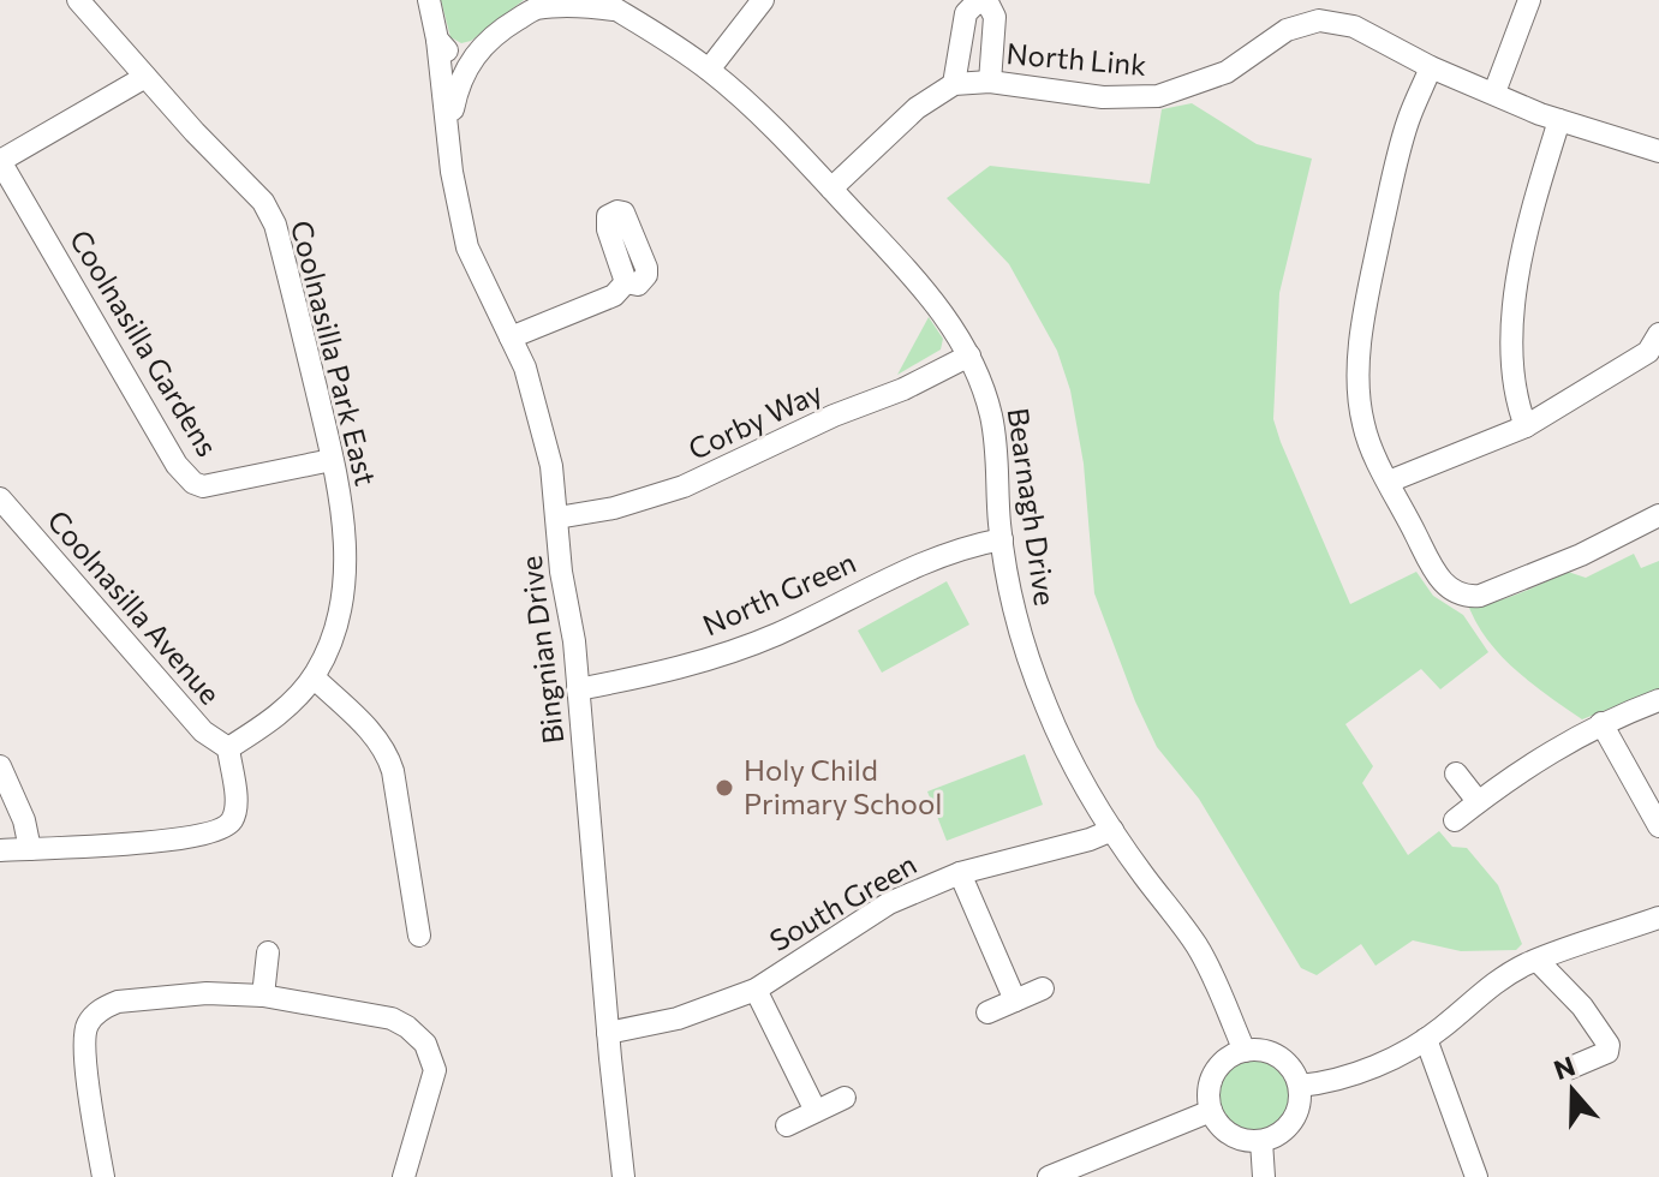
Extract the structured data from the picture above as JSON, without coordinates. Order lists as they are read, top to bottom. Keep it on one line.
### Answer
{"streets":{"street":["North Link","Coolnasilla Gardens","Coolnasilla Park East","Corby Way","Bearnagh Drive","North Green","Coolnasilla Avenue","Bingnian Drive","South Green"]},"crossings":[["North Link","Bearnagh Drive"],["Coolnasilla Gardens","Coolnasilla Park East"],["Coolnasilla Park East","Coolnasilla Avenue"],["Corby Way","Bearnagh Drive"],["Corby Way","Bingnian Drive"],["Bearnagh Drive","North Green"],["Bearnagh Drive","South Green"],["North Green","Bingnian Drive"],["Bingnian Drive","South Green"]],"places":["Holy Child Primary School"],"north":"top"}
